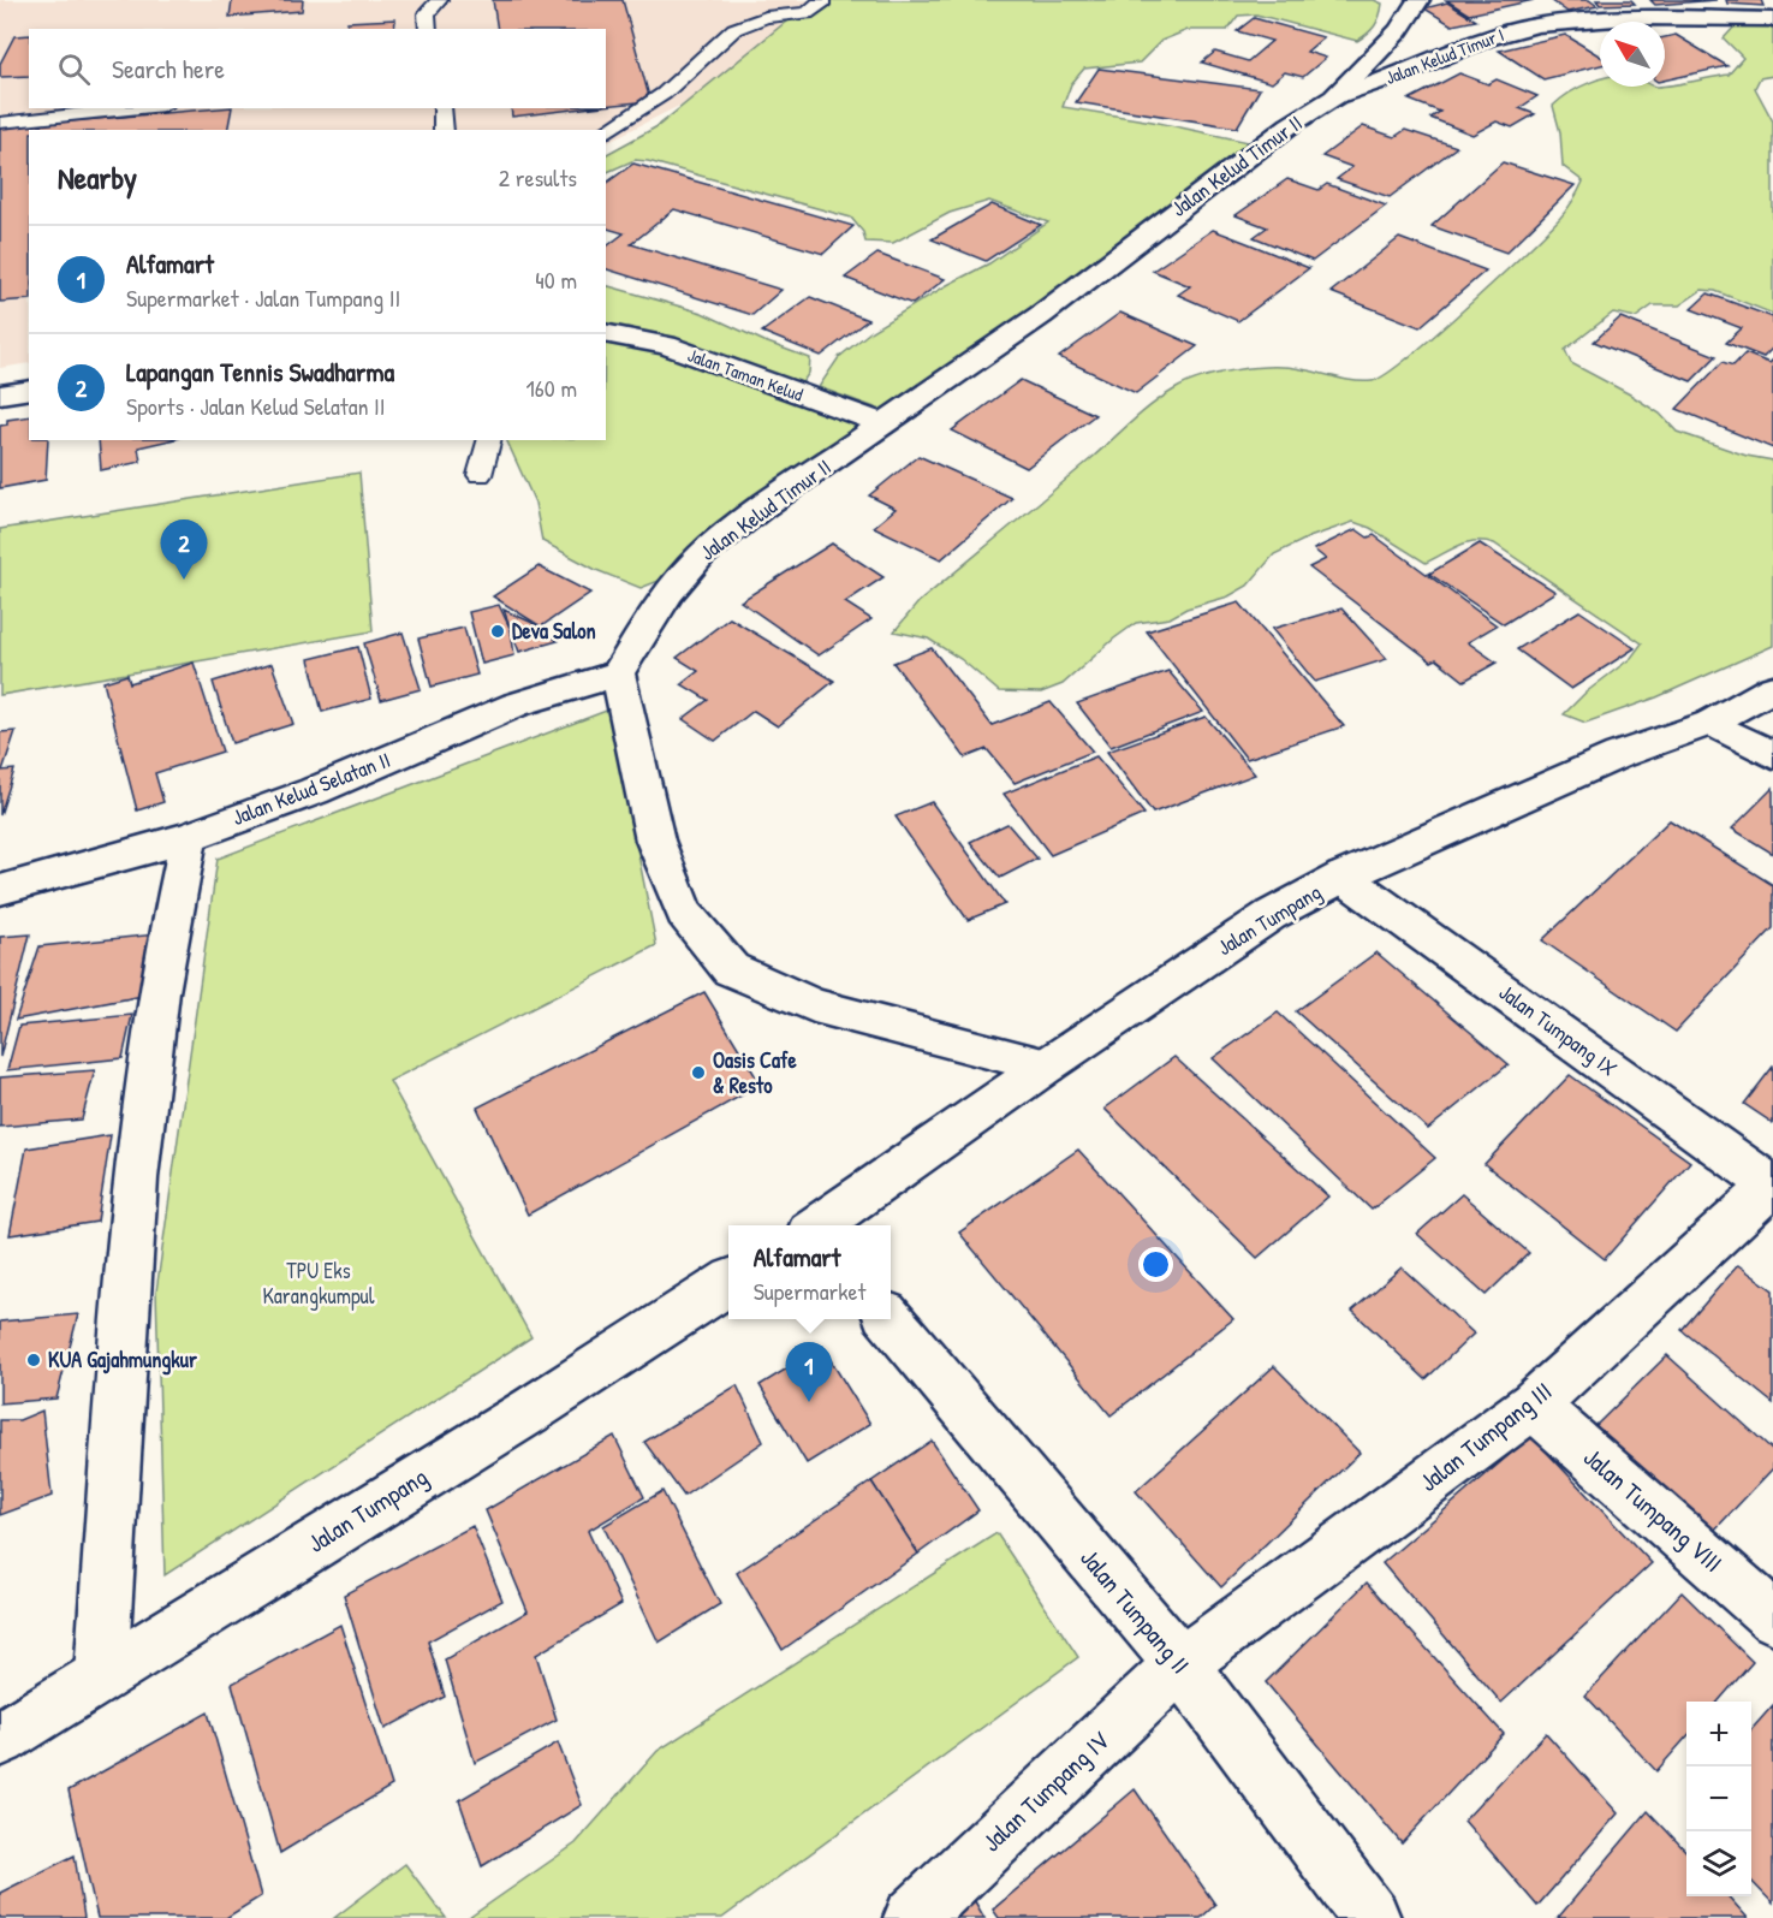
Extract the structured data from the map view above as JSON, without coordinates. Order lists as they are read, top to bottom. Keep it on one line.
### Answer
{"streets":{"street":["Jalan Kelud Timur I","Jalan Kelud Timur II","Jalan Taman Kelud","Jalan Kelud Selatan II","Jalan Tumpang","Jalan Tumpang IX","Jalan Tumpang III","Jalan Tumpang VIII","Jalan Tumpang II","Jalan Tumpang IV"]},"crossings":[["Jalan Kelud Timur I","Jalan Kelud Timur II"],["Jalan Kelud Timur II","Jalan Taman Kelud"],["Jalan Kelud Timur II","Jalan Kelud Selatan II"],["Jalan Tumpang","Jalan Tumpang IX"],["Jalan Tumpang IX","Jalan Tumpang III"],["Jalan Tumpang III","Jalan Tumpang VIII"],["Jalan Tumpang III","Jalan Tumpang II"],["Jalan Tumpang III","Jalan Tumpang IV"],["Jalan Tumpang II","Jalan Tumpang IV"]],"parks":["TPU Eks Karangkumpul"],"places":["Deva Salon","Oasis Cafe & Resto","KUA Gajahmungkur"],"north":"top left","page":{"search":"Search here","heading":["Nearby","2 results"],"list":[{"mark":"1","name":"Alfamart","note":"Supermarket · Jalan Tumpang II","value":"40 m"},{"mark":"2","name":"Lapangan Tennis Swadharma","note":"Sports · Jalan Kelud Selatan II","value":"160 m"}],"pins":["2","1"],"popup":["Alfamart","Supermarket"],"map_buttons":["+","−"]}}
